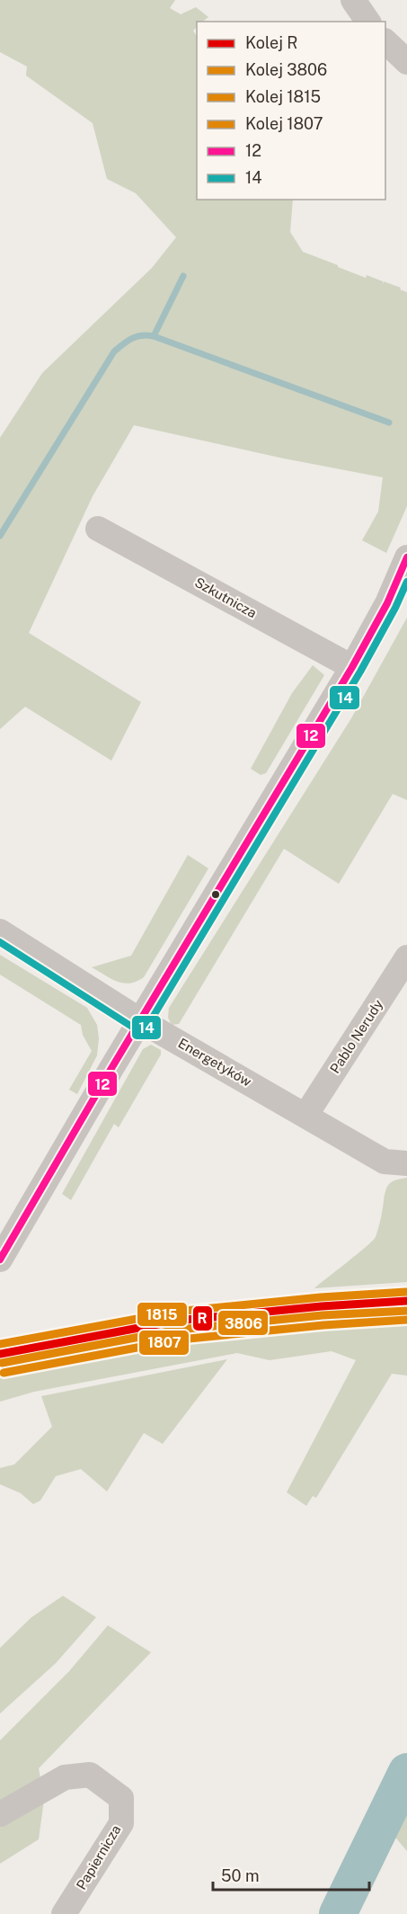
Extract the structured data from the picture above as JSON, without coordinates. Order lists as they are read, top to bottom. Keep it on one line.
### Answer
{"streets":{"street":["Szkutnicza","Pablo Nerudy","Energetyków","Papiernicza"]},"crossings":[["Pablo Nerudy","Energetyków"]],"lines":["transit line 12","transit line 14","rail line 1815","rail line R","rail line 3806","rail line 1807"],"legend":["Kolej R","Kolej 3806","Kolej 1815","Kolej 1807","12","14"],"scale_bar":"50 m"}
